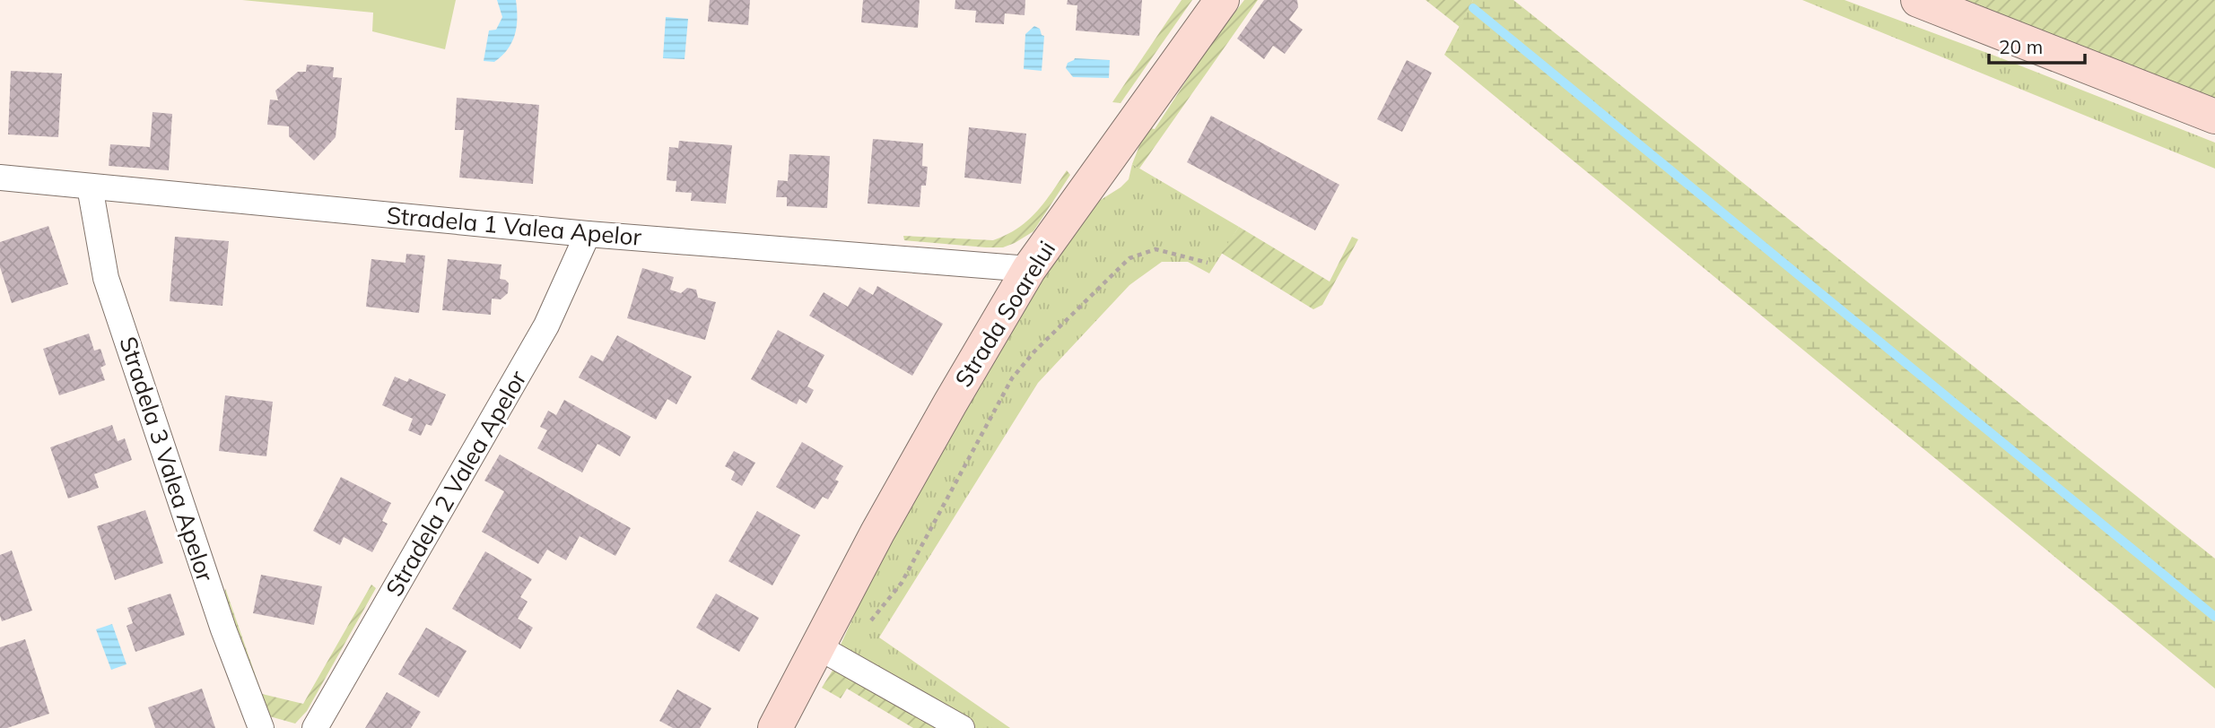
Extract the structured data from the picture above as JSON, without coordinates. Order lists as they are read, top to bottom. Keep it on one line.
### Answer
{"streets":{"street":["Stradela 1 Valea Apelor","Strada Soarelui","Stradela 3 Valea Apelor","Stradela 2 Valea Apelor"]},"crossings":[["Stradela 1 Valea Apelor","Strada Soarelui"],["Stradela 1 Valea Apelor","Stradela 3 Valea Apelor"],["Stradela 1 Valea Apelor","Stradela 2 Valea Apelor"]],"scale_bar":"20 m"}
